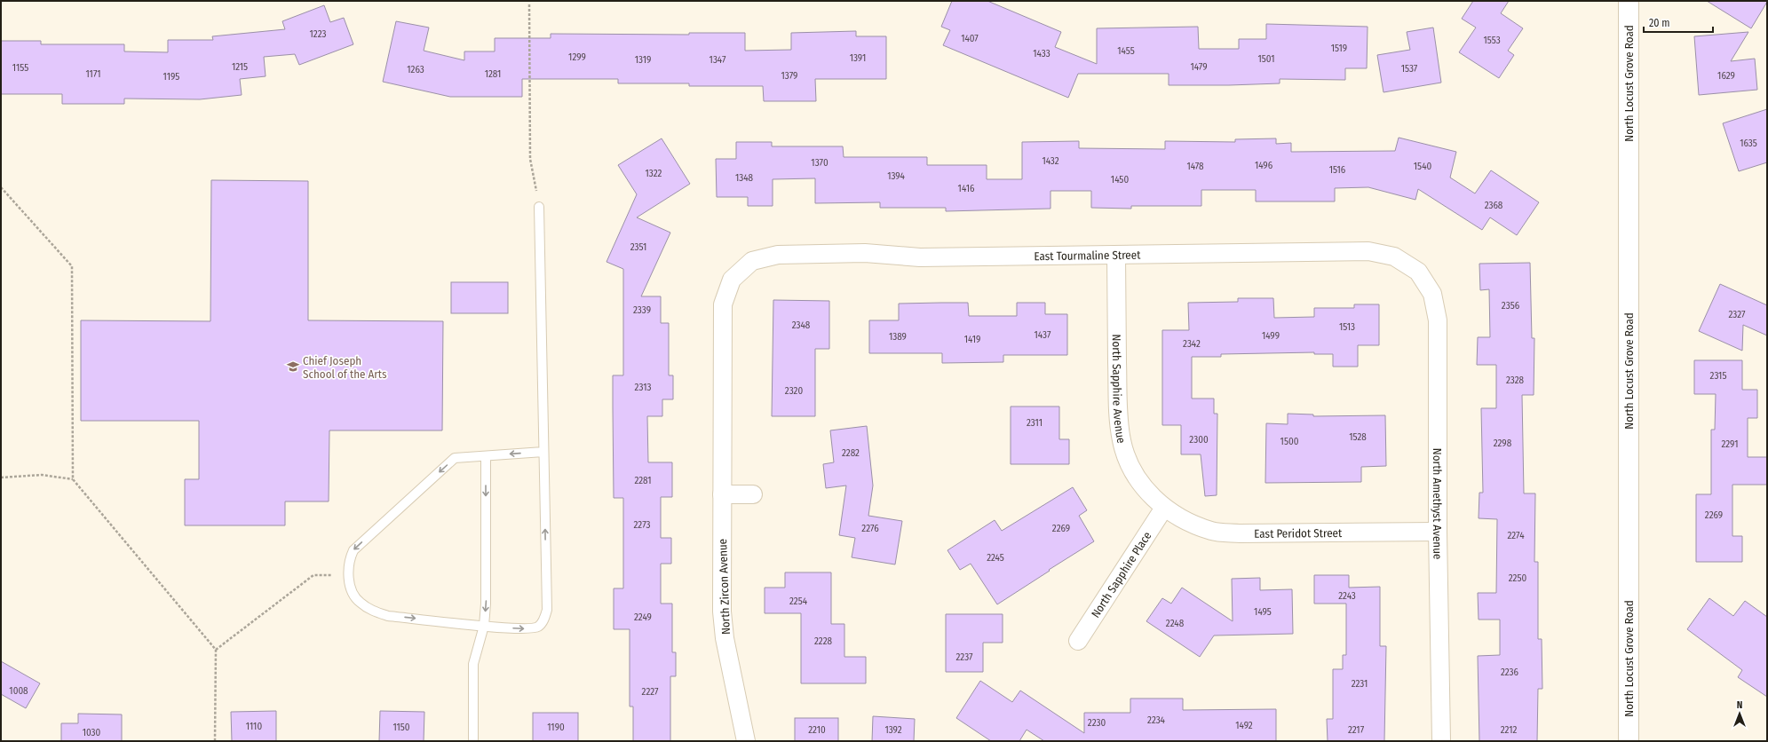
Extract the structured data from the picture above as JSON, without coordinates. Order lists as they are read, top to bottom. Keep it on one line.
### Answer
{"streets":{"main road":["North Locust Grove Road"],"street":["East Tourmaline Street","North Sapphire Avenue","North Amethyst Avenue","East Peridot Street","North Sapphire Place","North Zircon Avenue"]},"crossings":[["East Tourmaline Street","North Sapphire Avenue"],["East Tourmaline Street","North Amethyst Avenue"],["East Tourmaline Street","North Zircon Avenue"],["North Sapphire Avenue","East Peridot Street"],["North Sapphire Avenue","North Sapphire Place"],["North Amethyst Avenue","East Peridot Street"],["East Peridot Street","North Sapphire Place"]],"places":{"school or university":["Chief Joseph School of the Arts"]},"house_numbers":["1223","1407","1553","1519","1455","1433","1299","1391","1501","1319","1347","1215","1479","1155","1537","1263","1171","1281","1379","1629","1195","1635","1432","1370","1496","1478","1540","1516","1322","1394","1348","1450","1416","2368","2351","2356","2339","2327","2348","1513","1437","1499","1389","1419","2342","2315","2328","2313","2320","2311","1528","2300","1500","2298","2291","2282","2281","2269","2273","2276","2269","2274","2245","2250","2243","2254","1495","2249","2248","2228","2237","2236","2231","1008","2227","2234","2230","1492","1110","1150","1190","2210","1392","2217","2212","1030"],"scale_bar":"20 m","north":"top"}
